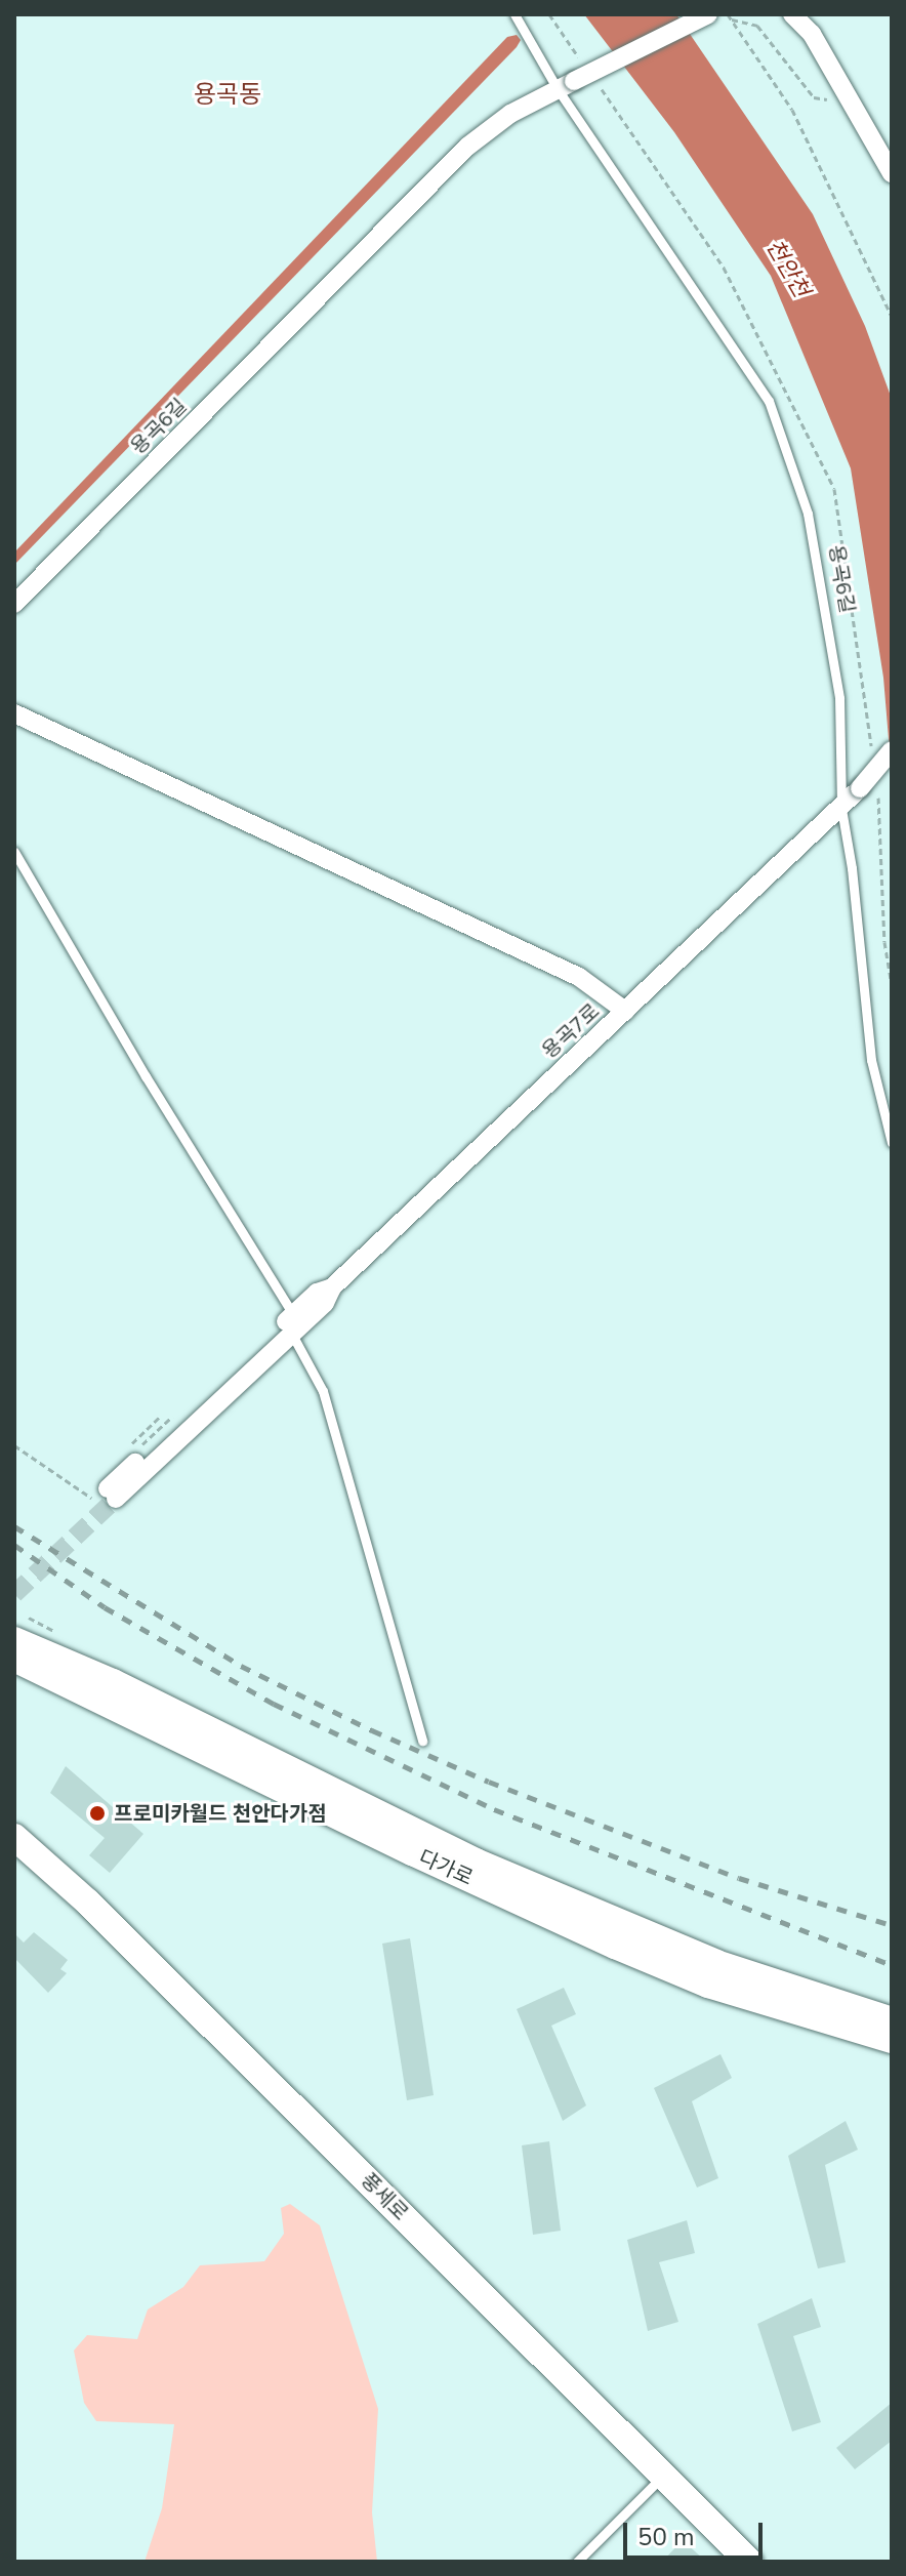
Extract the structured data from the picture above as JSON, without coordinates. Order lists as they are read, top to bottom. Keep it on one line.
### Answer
{"streets":{"street":["용곡6길","용곡7로","다가로","풍세로"]},"crossings":[["용곡6길","용곡7로"]],"districts":["용곡동"],"water":["천안천"],"places":["프로미카월드 천안다가점"],"scale_bar":"50 m"}
